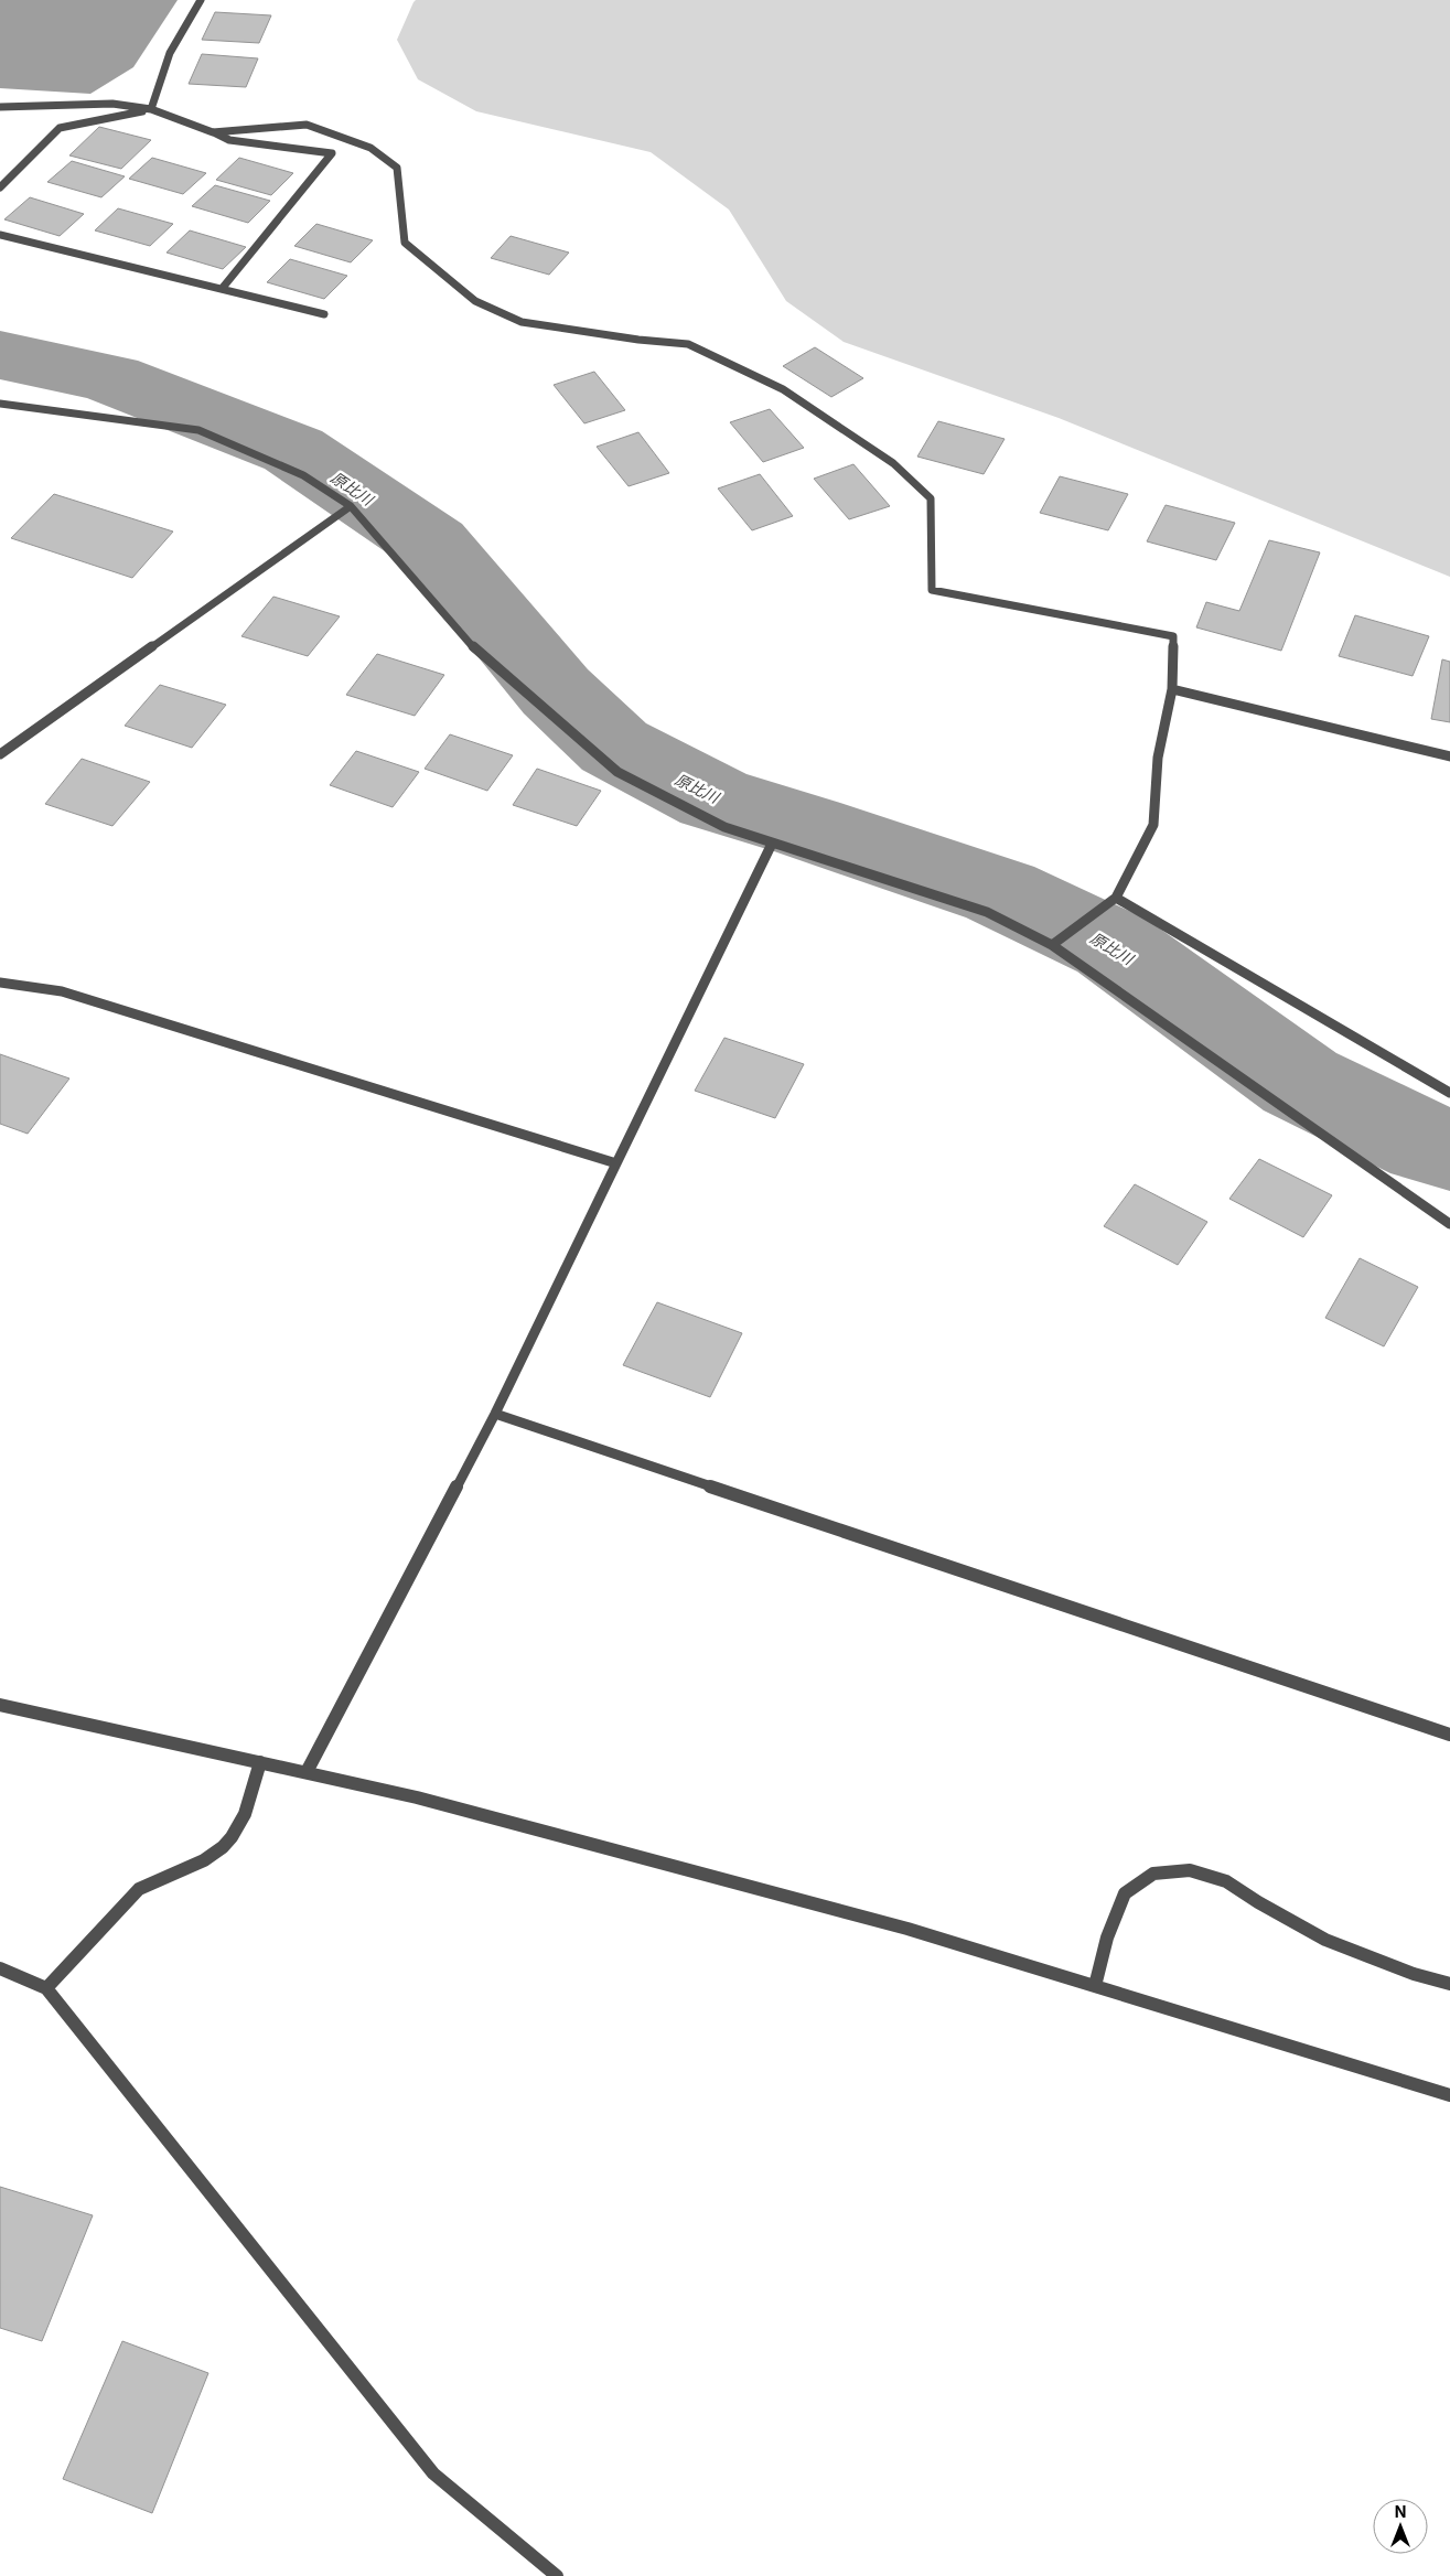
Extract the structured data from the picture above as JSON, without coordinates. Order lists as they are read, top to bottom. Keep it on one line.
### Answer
{"water":["原比川"],"north":"top"}
